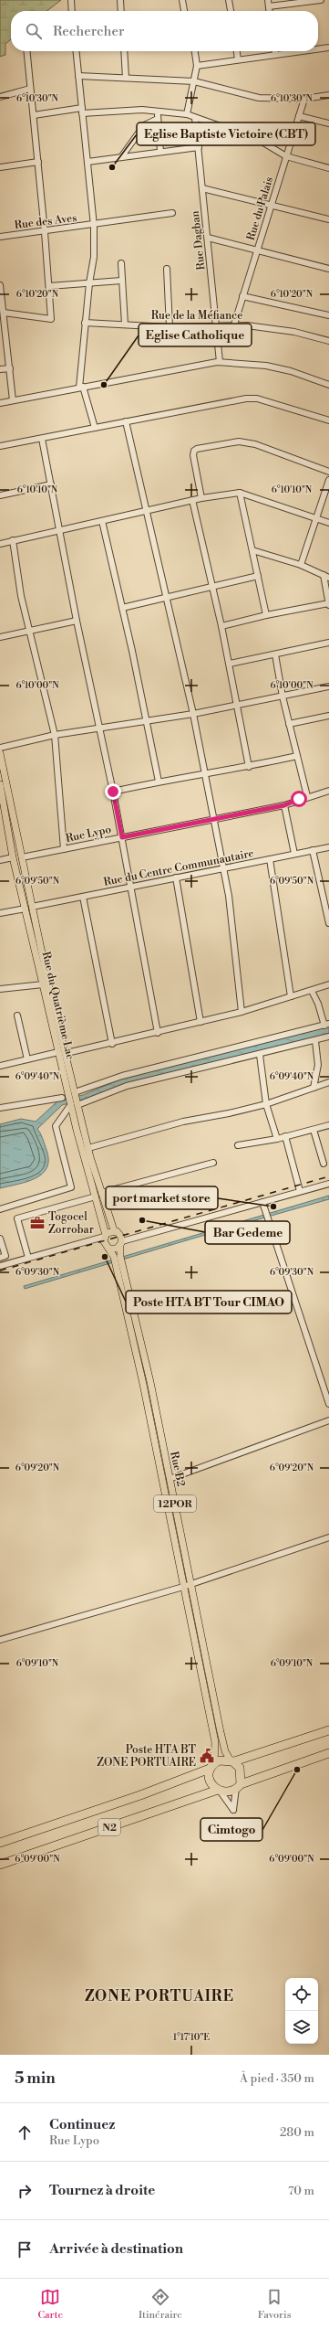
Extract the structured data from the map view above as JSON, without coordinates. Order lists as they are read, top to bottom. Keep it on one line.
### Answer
{"streets":{"highway":["N2"],"main road":["Rue du Quatrième Lac","Rue B2","12POR"],"street":["Rue du Palais","Rue des Aves","Rue Dagban","Rue de la Méfiance","Rue Lypo","Rue du Centre Communautaire"]},"crossings":[["Rue du Palais","Rue de la Méfiance"],["Rue Dagban","Rue de la Méfiance"],["Rue du Centre Communautaire","Rue du Quatrième Lac"],["Rue du Quatrième Lac","Rue B2"],["Rue B2","N2"]],"districts":["ZONE PORTUAIRE"],"places":{"other":["Eglise Baptiste Victoire (CBT)","Eglise Catholique","port market store","Bar Gedeme","Poste HTA BT Tour CIMAO","Cimtogo"],"office":["Togocel Zorrobar"],"public building":["Poste HTA BT ZONE PORTUAIRE"]},"page":{"search":"Rechercher","heading":["5 min","À pied · 350 m"],"list":[["Continuez","Rue Lypo","280 m"],["Tournez à droite","70 m"],"Arrivée à destination"],"nav":["Carte","Itinéraire","Favoris"]},"coordinates":["6°10'30\"N","6°10'20\"N","6°10'10\"N","6°10'00\"N","6°09'50\"N","6°09'40\"N","6°09'30\"N","6°09'20\"N","6°09'10\"N","6°09'00\"N","1°17'10\"E"]}
